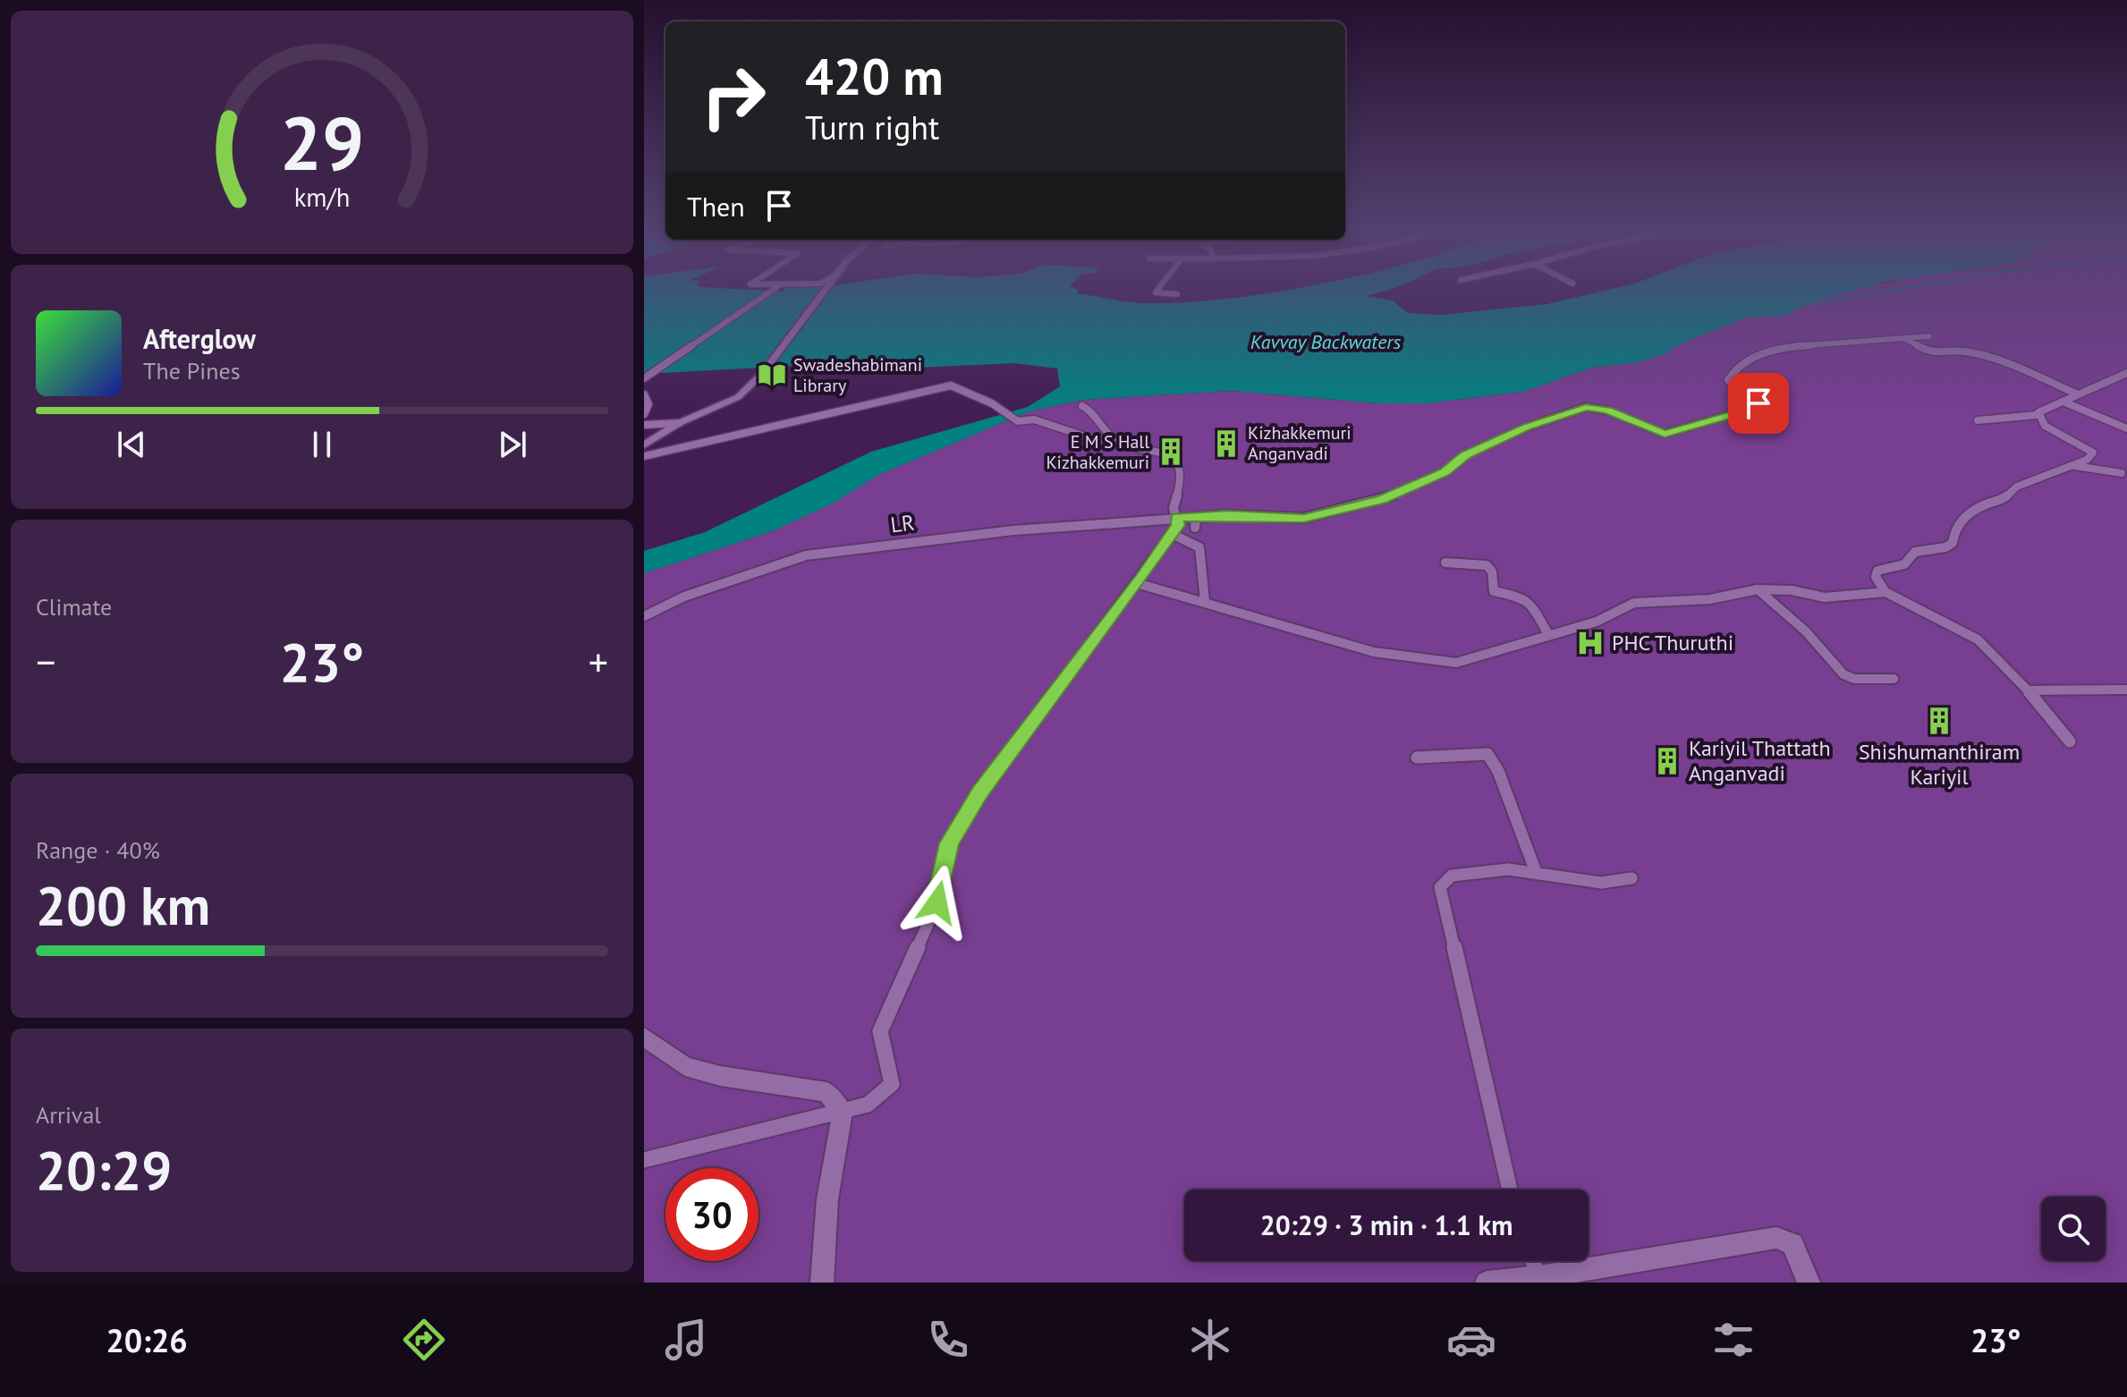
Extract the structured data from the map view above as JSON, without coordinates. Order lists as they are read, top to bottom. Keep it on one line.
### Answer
{"streets":{"street":["LR"]},"water":["Kavvay Backwaters"],"places":{"library":["Swadeshabimani Library"],"building":["Kizhakkemuri Anganvadi","E M S Hall Kizhakkemuri","Shishumanthiram Kariyil","Kariyil Thattath Anganvadi"],"hospital":["PHC Thuruthi"]},"page":{"turn":["420 m","Turn right"],"then":"Then","song":["Afterglow","The Pines"],"tile":["Climate",["Range · 40%","200 km"],["Arrival","20:29"]],"heat":["−","23°","+"],"limit":"30","trip":"20:29 · 3 min · 1.1 km","tabs":["20:26","23°"],"gauge":["29","km/h"]}}
